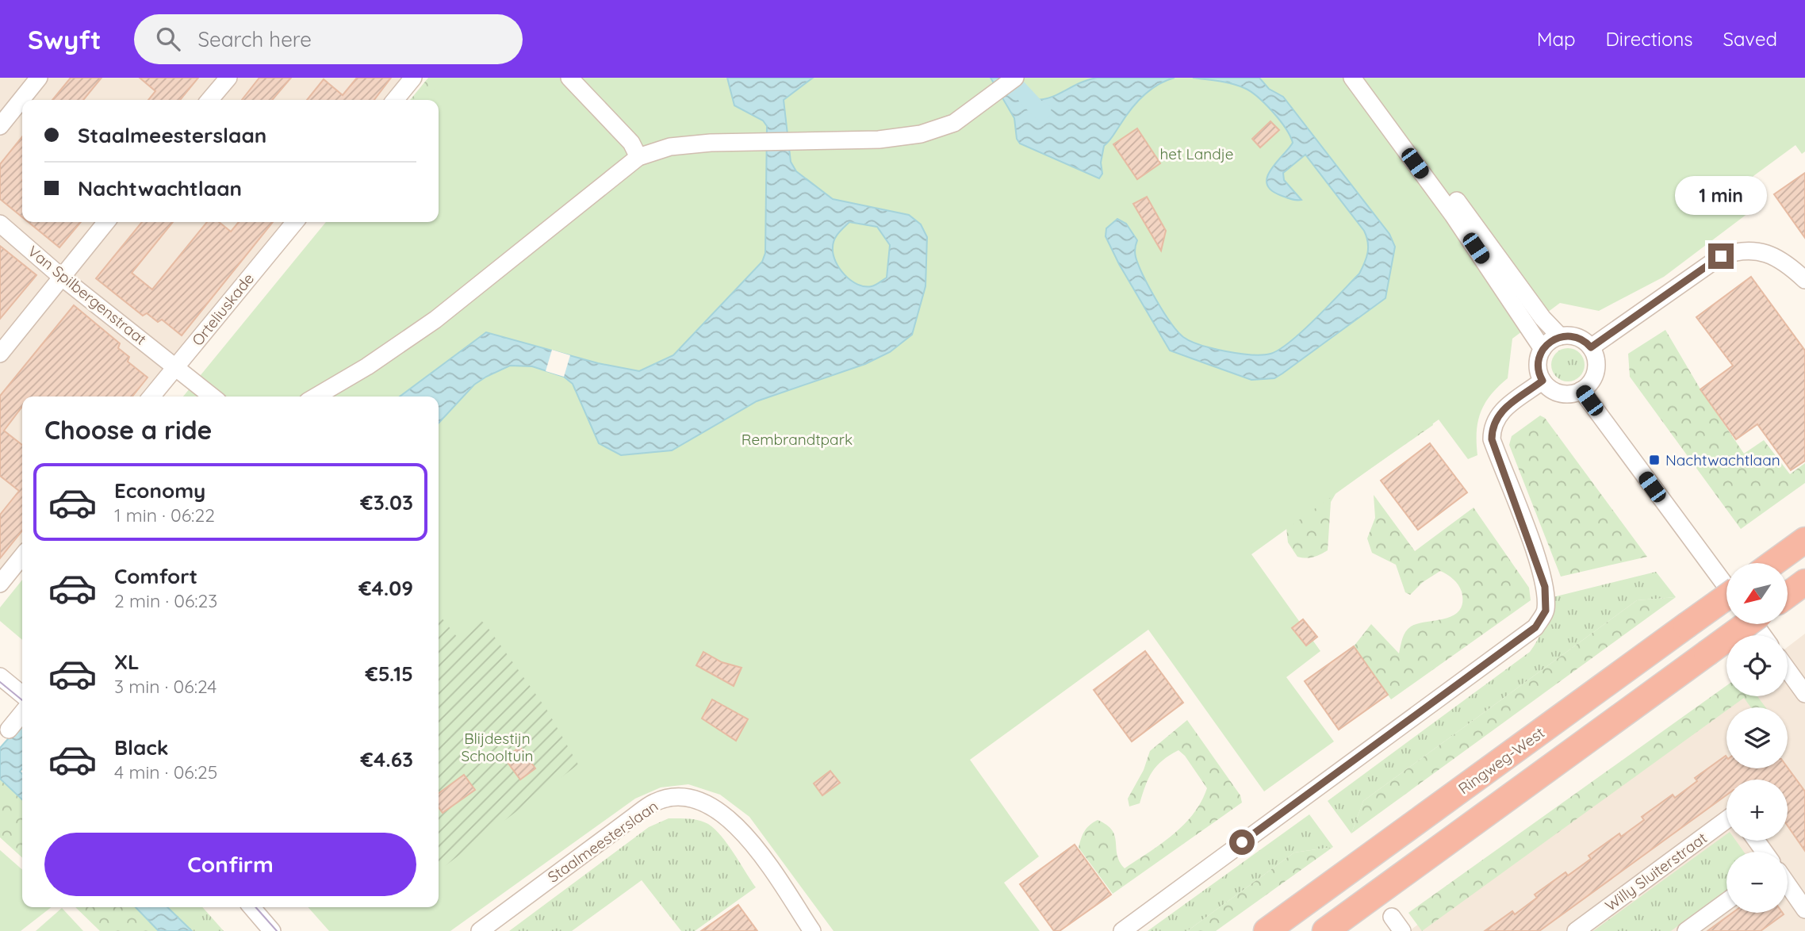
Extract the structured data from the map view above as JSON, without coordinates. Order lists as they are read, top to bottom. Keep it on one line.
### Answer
{"streets":{"highway":["Ringweg-West"],"street":["Van Spilbergenstraat","Orteliuskade","Staalmeesterslaan","Willy Sluiterstraat"]},"crossings":[["Van Spilbergenstraat","Orteliuskade"]],"parks":["het Landje","Rembrandtpark","Blijdestijn Schooltuin"],"places":{"transit":["Nachtwachtlaan"]},"north":"bottom left","page":{"header":"Swyft","search":"Search here","nav":["Map","Directions","Saved"],"banner":["Staalmeesterslaan","Nachtwachtlaan"],"bubble":"1 min","heading":"Choose a ride","list":[{"name":"Economy","note":"1 min · 06:22","value":"€3.03"},{"name":"Comfort","note":"2 min · 06:23","value":"€4.09"},{"name":"XL","note":"3 min · 06:24","value":"€5.15"},{"name":"Black","note":"4 min · 06:25","value":"€4.63"}],"map_buttons":["+","−"],"buttons":"Confirm"}}
